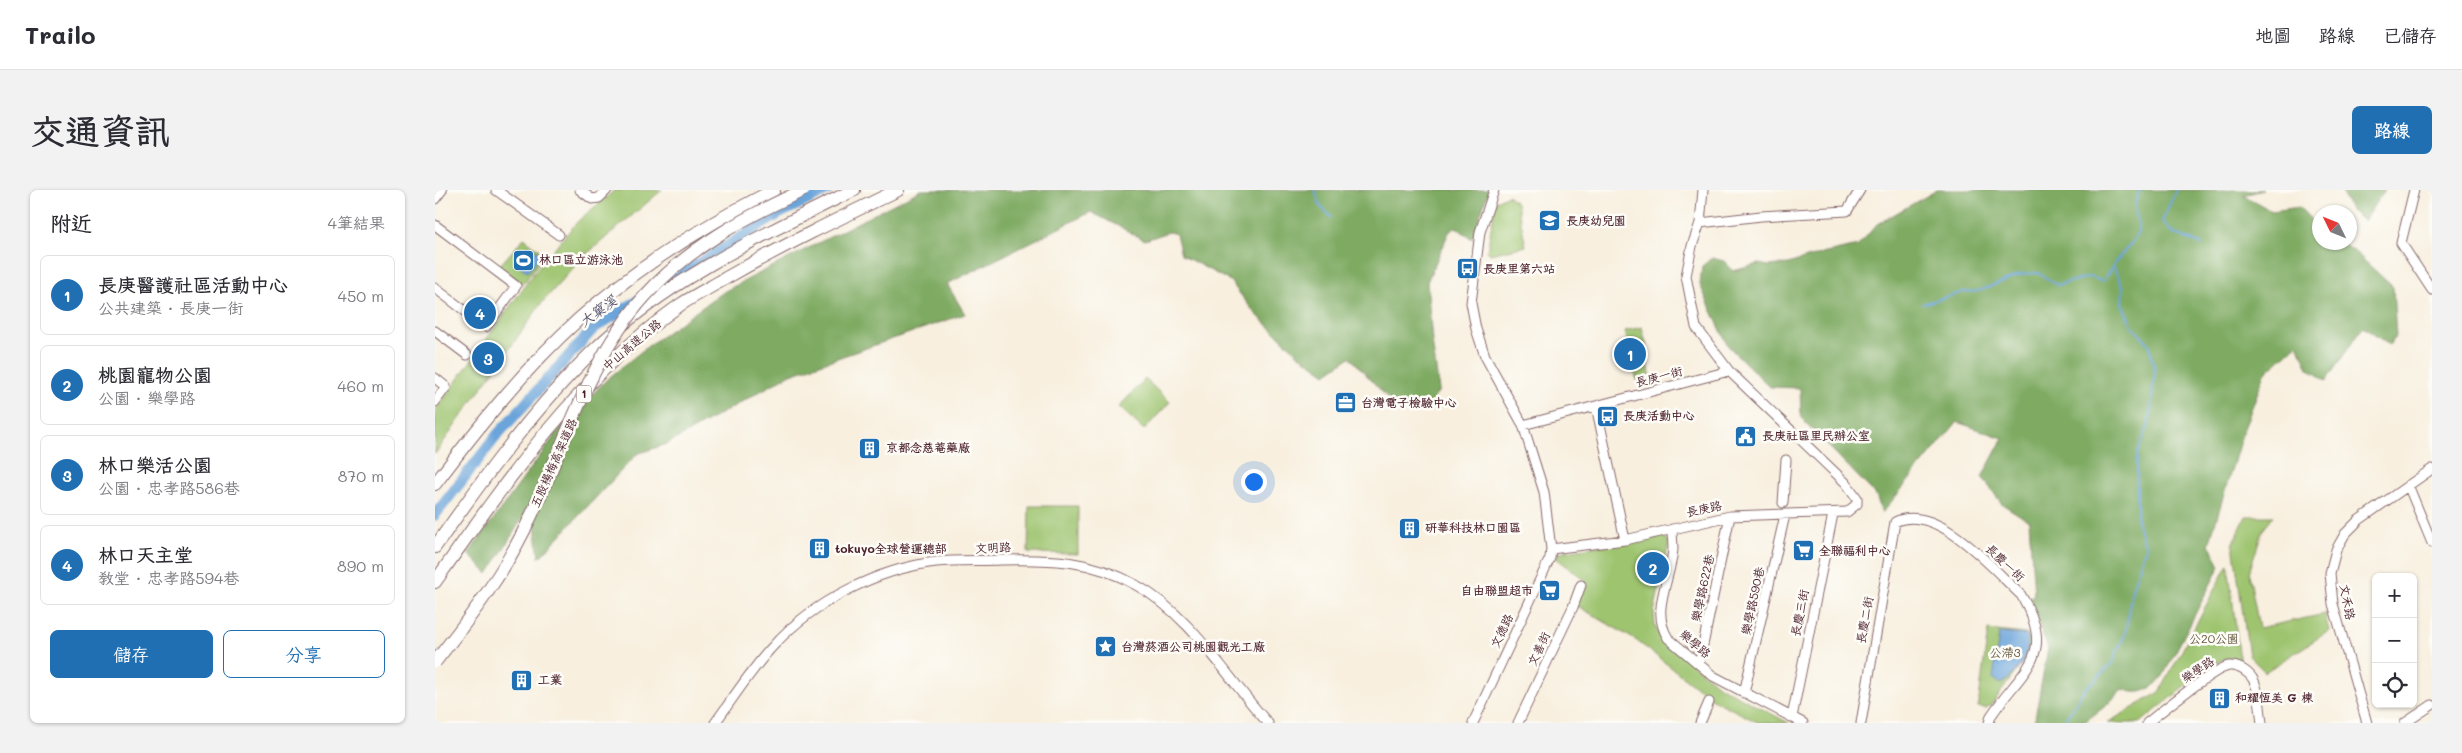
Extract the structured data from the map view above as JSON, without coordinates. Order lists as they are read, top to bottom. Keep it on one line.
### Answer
{"streets":{"highway":["中山高速公路","1","五股楊梅高架道路"],"street":["長庚一街","長庚路","文明路","長慶一街","樂學路622巷","樂學路590巷","文禾路","長慶三街","長慶二街","文德路","樂學路","文善街"]},"crossings":[["長庚一街","長庚路"],["長庚路","樂學路622巷"],["長庚路","樂學路590巷"],["長庚路","長慶三街"],["長庚路","文德路"],["長庚路","樂學路"],["長慶一街","長慶二街"],["樂學路622巷","樂學路"],["樂學路590巷","樂學路"],["長慶三街","樂學路"]],"water":["大窠溪"],"parks":["公20公園","公滯3"],"places":{"school or university":["長庚幼兒園"],"sports":["林口區立游泳池"],"bus stop":["長庚里第六站","長庚活動中心"],"office":["台灣電子檢驗中心"],"public building":["長庚社區里民辦公室"],"building":["京都念慈菴藥廠","研華科技林口園區","tokuyo全球營運總部","工業","和耀恆美 G 棟"],"supermarket":["全聯福利中心","自由聯盟超市"],"place":["台灣菸酒公司桃園觀光工廠"]},"north":"top left","page":{"header":"Trailo","nav":["地圖","路線","已儲存"],"buttons":["路線",["儲存","分享"]],"title":"交通資訊","heading":["附近","4筆結果"],"list":[{"mark":"1","name":"長庚醫護社區活動中心","note":"公共建築 · 長庚一街","value":"450 m"},{"mark":"2","name":"桃園寵物公園","note":"公園 · 樂學路","value":"460 m"},{"mark":"3","name":"林口樂活公園","note":"公園 · 忠孝路586巷","value":"870 m"},{"mark":"4","name":"林口天主堂","note":"教堂 · 忠孝路594巷","value":"890 m"}],"pins":["4","1","3","2"],"map_buttons":["+","−"]}}
